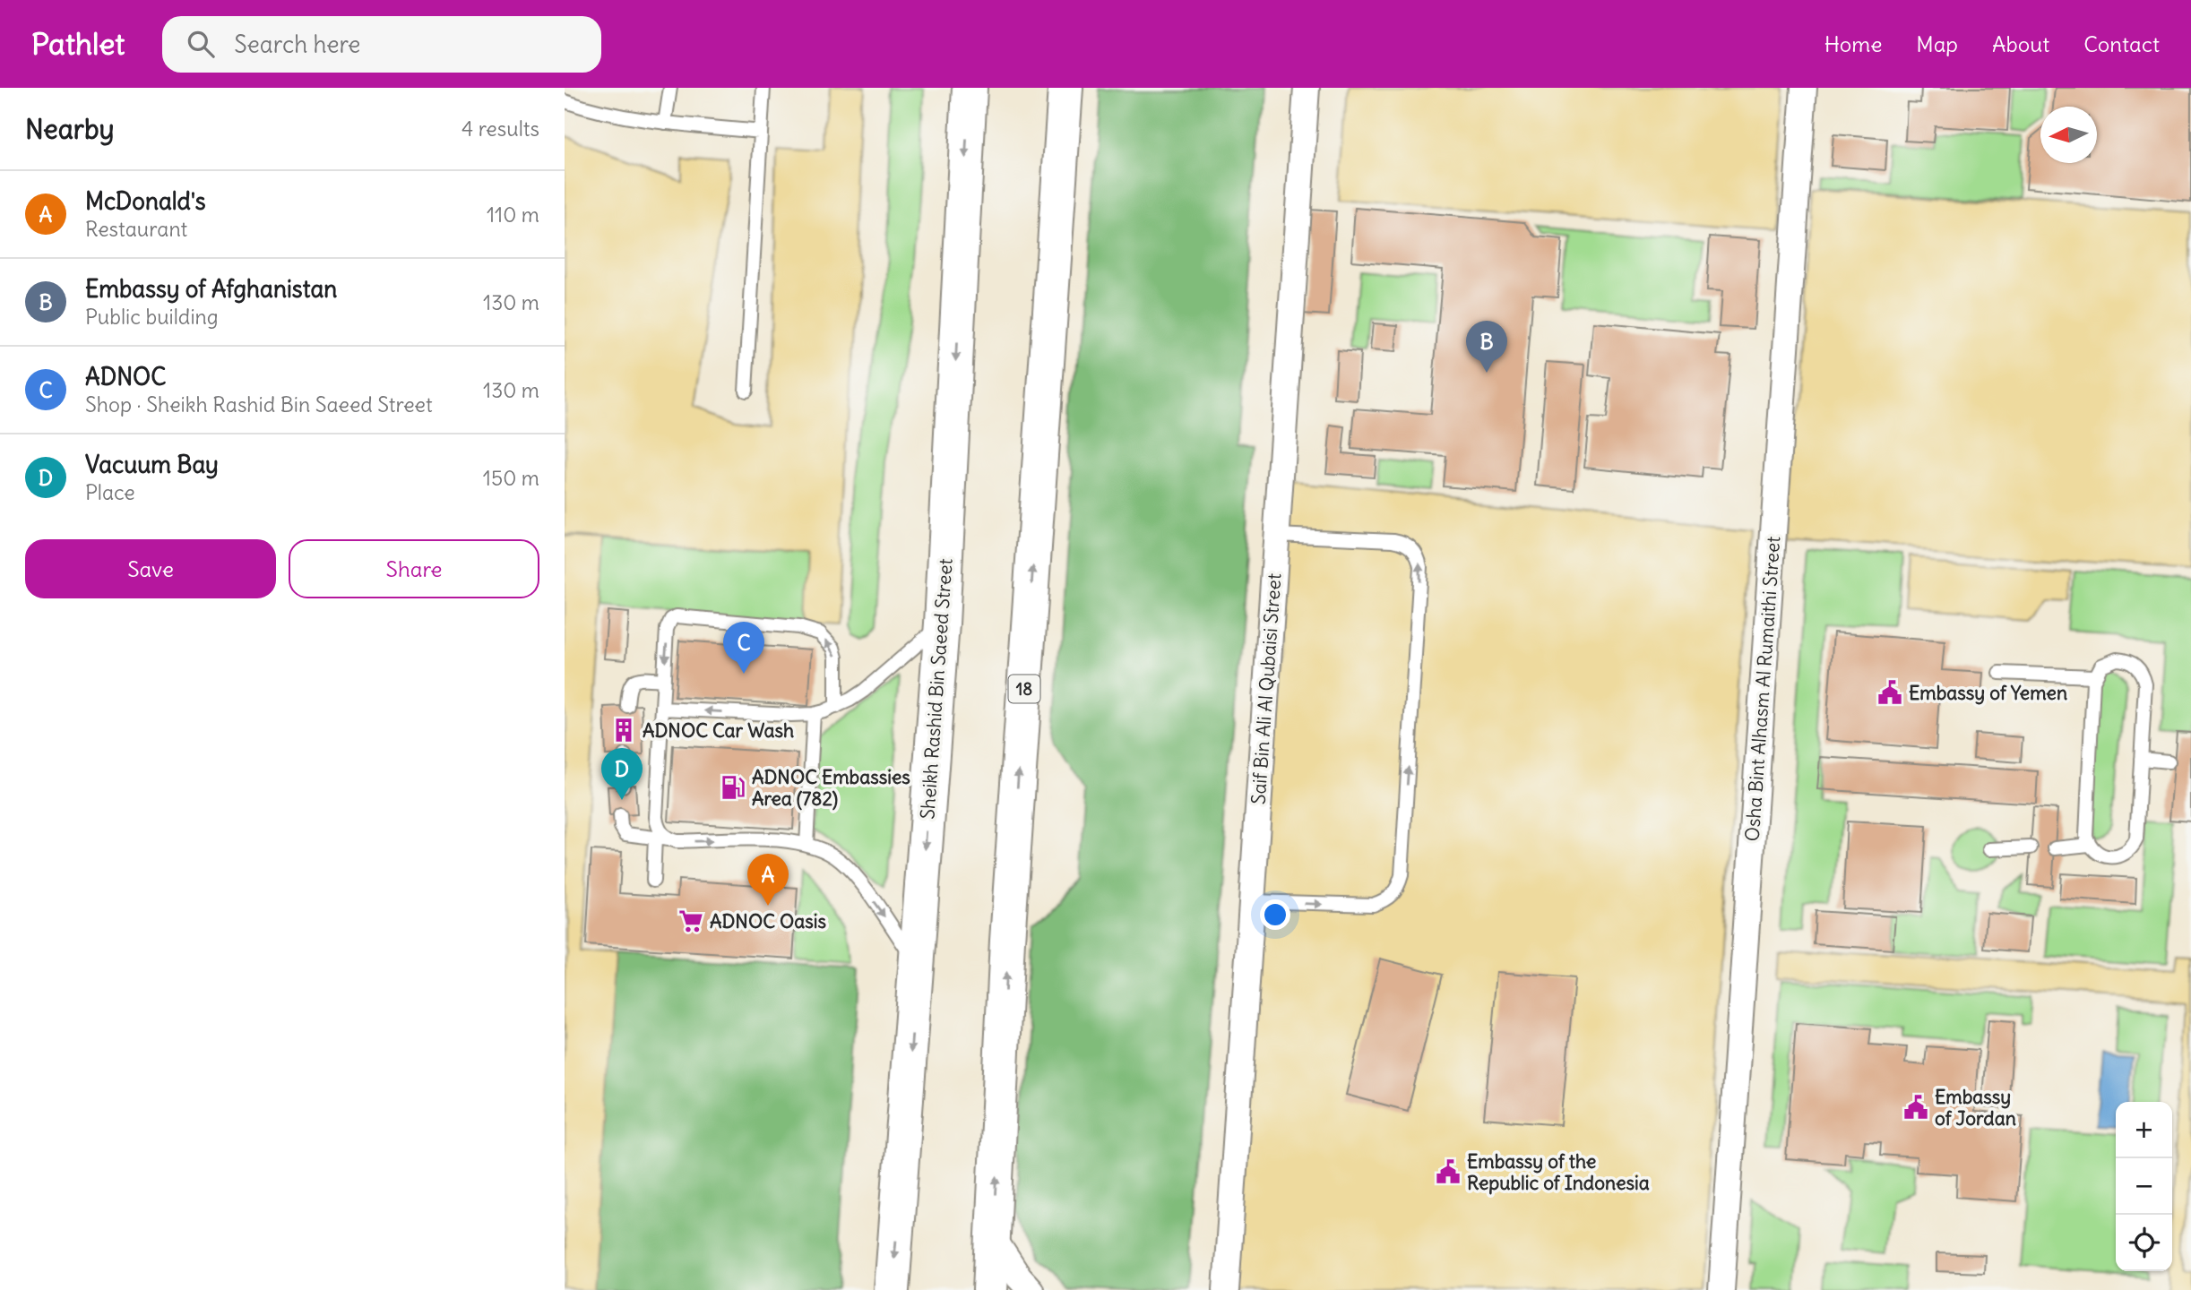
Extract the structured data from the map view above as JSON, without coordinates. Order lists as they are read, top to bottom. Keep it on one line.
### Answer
{"streets":{"main road":["Sheikh Rashid Bin Saeed Street","18"],"street":["Saif Bin Ali Al Qubaisi Street","Osha Bint Alhasm Al Rumaithi Street"]},"places":{"public building":["Embassy of Yemen","Embassy of Jordan","Embassy of the Republic of Indonesia"],"building":["ADNOC Car Wash"],"fuel station":["ADNOC Embassies Area (782)"],"supermarket":["ADNOC Oasis"]},"north":"left","page":{"header":"Pathlet","search":"Search here","nav":["Home","Map","About","Contact"],"heading":["Nearby","4 results"],"list":[{"mark":"A","name":"McDonald's","note":"Restaurant","value":"110 m"},{"mark":"B","name":"Embassy of Afghanistan","note":"Public building","value":"130 m"},{"mark":"C","name":"ADNOC","note":"Shop · Sheikh Rashid Bin Saeed Street","value":"130 m"},{"mark":"D","name":"Vacuum Bay","note":"Place","value":"150 m"}],"pins":["B","C","D","A"],"buttons":["Save","Share"],"map_buttons":["+","−"]}}
